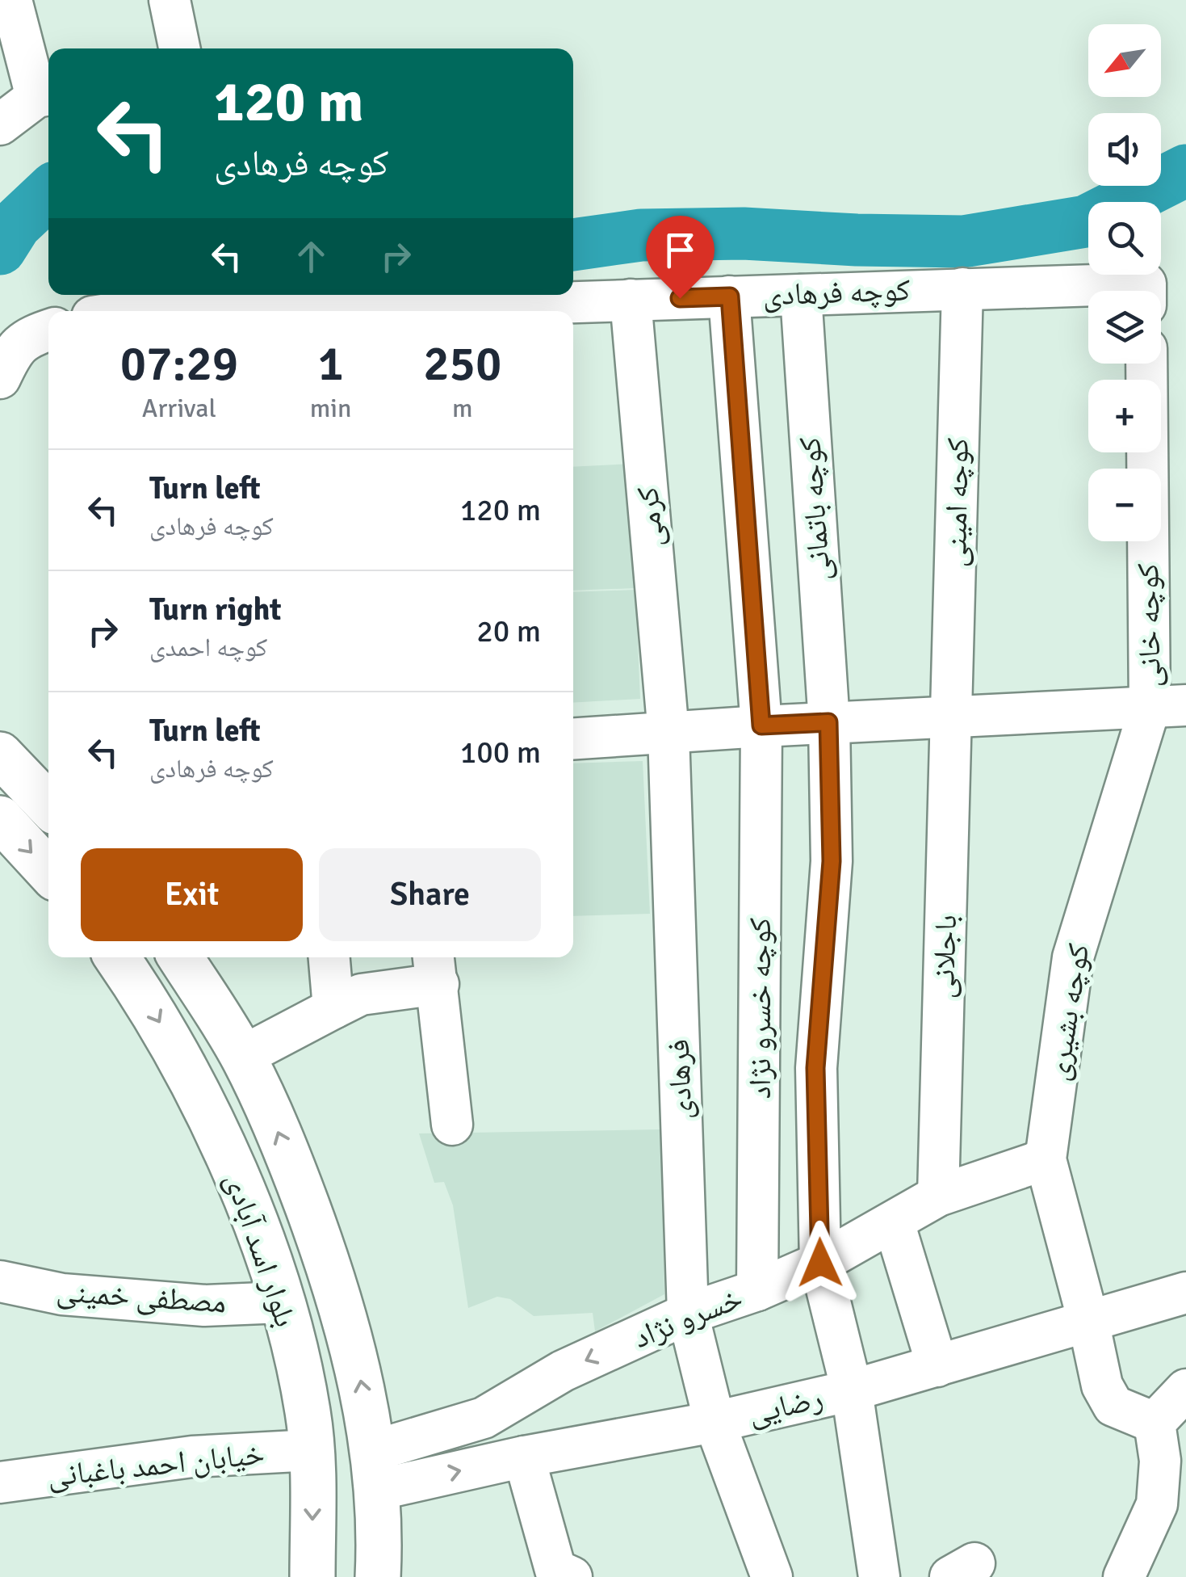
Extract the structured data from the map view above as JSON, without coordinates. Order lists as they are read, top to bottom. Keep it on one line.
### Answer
{"streets":{"main road":["بلوار اسد آبادی"],"street":["کوچه فرهادی","کوچه امینی","کوچه باتمانی","کرمی","کوچه خانی","باجلانی","کوچه خسرو نژاد","کوچه بشیری","فرهادی","مصطفی خمینی","خسرو نژاد","رضایی","خیابان احمد باغبانی"]},"crossings":[["کوچه فرهادی","کوچه امینی"],["کوچه فرهادی","کوچه باتمانی"],["کوچه فرهادی","کرمی"],["کوچه فرهادی","کوچه خسرو نژاد"],["کوچه امینی","باجلانی"],["کوچه باتمانی","خسرو نژاد"],["کوچه باتمانی","رضایی"],["کرمی","فرهادی"],["کوچه خانی","کوچه بشیری"],["باجلانی","خسرو نژاد"],["کوچه خسرو نژاد","خسرو نژاد"],["کوچه بشیری","خسرو نژاد"],["کوچه بشیری","رضایی"],["فرهادی","خسرو نژاد"],["فرهادی","رضایی"],["بلوار اسد آبادی","مصطفی خمینی"],["بلوار اسد آبادی","خسرو نژاد"],["بلوار اسد آبادی","رضایی"],["بلوار اسد آبادی","خیابان احمد باغبانی"],["خسرو نژاد","رضایی"]],"one_way":["خسرو نژاد"],"north":"bottom left","page":{"map_buttons":["+","−"],"turn":["120 m","کوچه فرهادی"],"eta":["07:29","Arrival","1","min","250","m"],"list":[{"name":"Turn left","note":"کوچه فرهادی","value":"120 m"},{"name":"Turn right","note":"کوچه احمدی","value":"20 m"},{"name":"Turn left","note":"کوچه فرهادی","value":"100 m"}],"buttons":["Exit","Share"]}}
